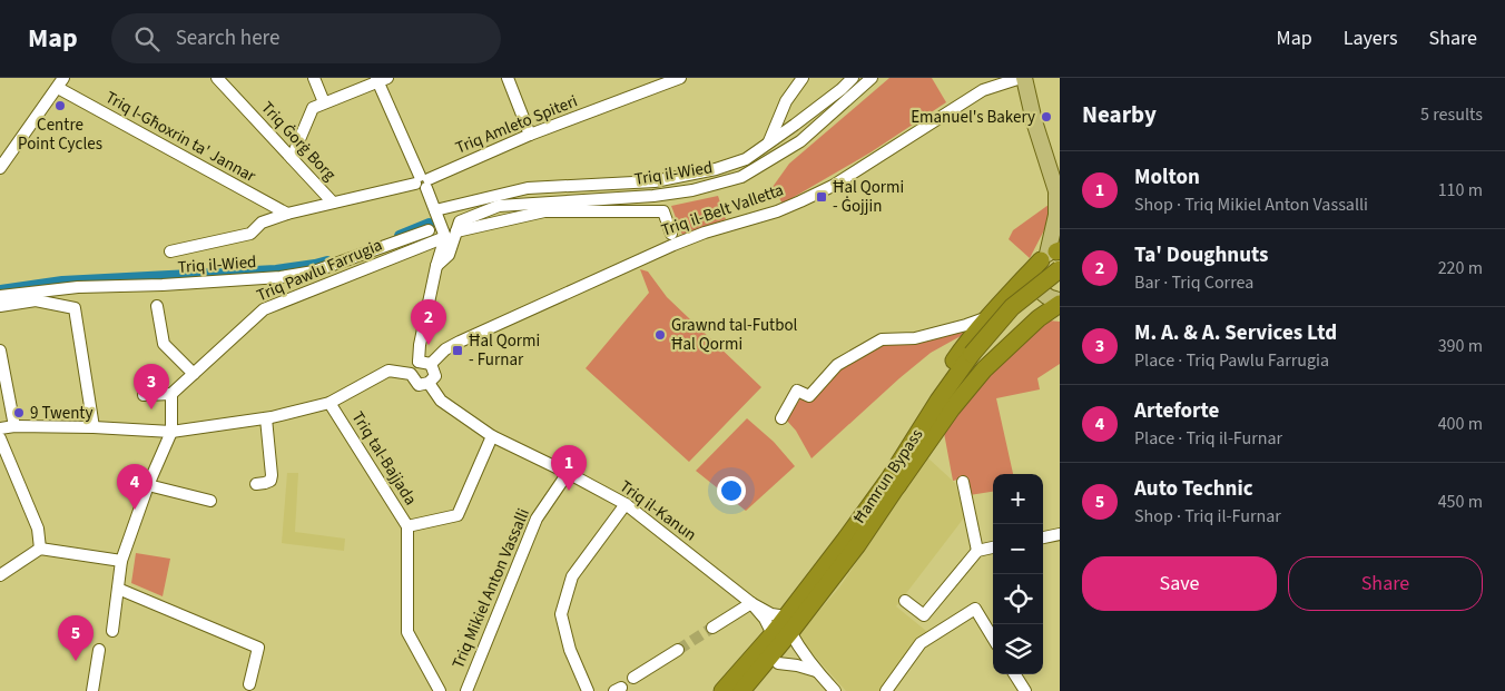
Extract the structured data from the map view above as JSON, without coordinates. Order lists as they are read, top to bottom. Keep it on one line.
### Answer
{"streets":{"highway":["Ħamrun Bypass"],"street":["Triq Amleto Spiteri","Triq l-Għoxrin ta' Jannar","Triq Ġorġ Borg","Triq il-Wied","Triq il-Belt Valletta","Triq Pawlu Farrugia","Triq tal-Bajjada","Triq il-Kanun","Triq Mikiel Anton Vassalli"]},"crossings":[["Triq Amleto Spiteri","Triq l-Għoxrin ta' Jannar"],["Triq Amleto Spiteri","Triq Ġorġ Borg"],["Triq il-Belt Valletta","Triq il-Kanun"],["Ħamrun Bypass","Triq il-Kanun"],["Triq il-Kanun","Triq Mikiel Anton Vassalli"]],"places":{"other":["Centre Point Cycles","Emanuel's Bakery","Grawnd tal-Futbol Ħal Qormi","9 Twenty"],"transit":["Ħal Qormi - Ġojjin","Ħal Qormi - Furnar"]},"page":{"header":"Map","search":"Search here","nav":["Map","Layers","Share"],"heading":["Nearby","5 results"],"list":[{"mark":"1","name":"Molton","note":"Shop · Triq Mikiel Anton Vassalli","value":"110 m"},{"mark":"2","name":"Ta' Doughnuts","note":"Bar · Triq Correa","value":"220 m"},{"mark":"3","name":"M. A. & A. Services Ltd","note":"Place · Triq Pawlu Farrugia","value":"390 m"},{"mark":"4","name":"Arteforte","note":"Place · Triq il-Furnar","value":"400 m"},{"mark":"5","name":"Auto Technic","note":"Shop · Triq il-Furnar","value":"450 m"}],"pins":["2","3","1","4","5"],"map_buttons":["+","−"],"buttons":["Save","Share"]}}
